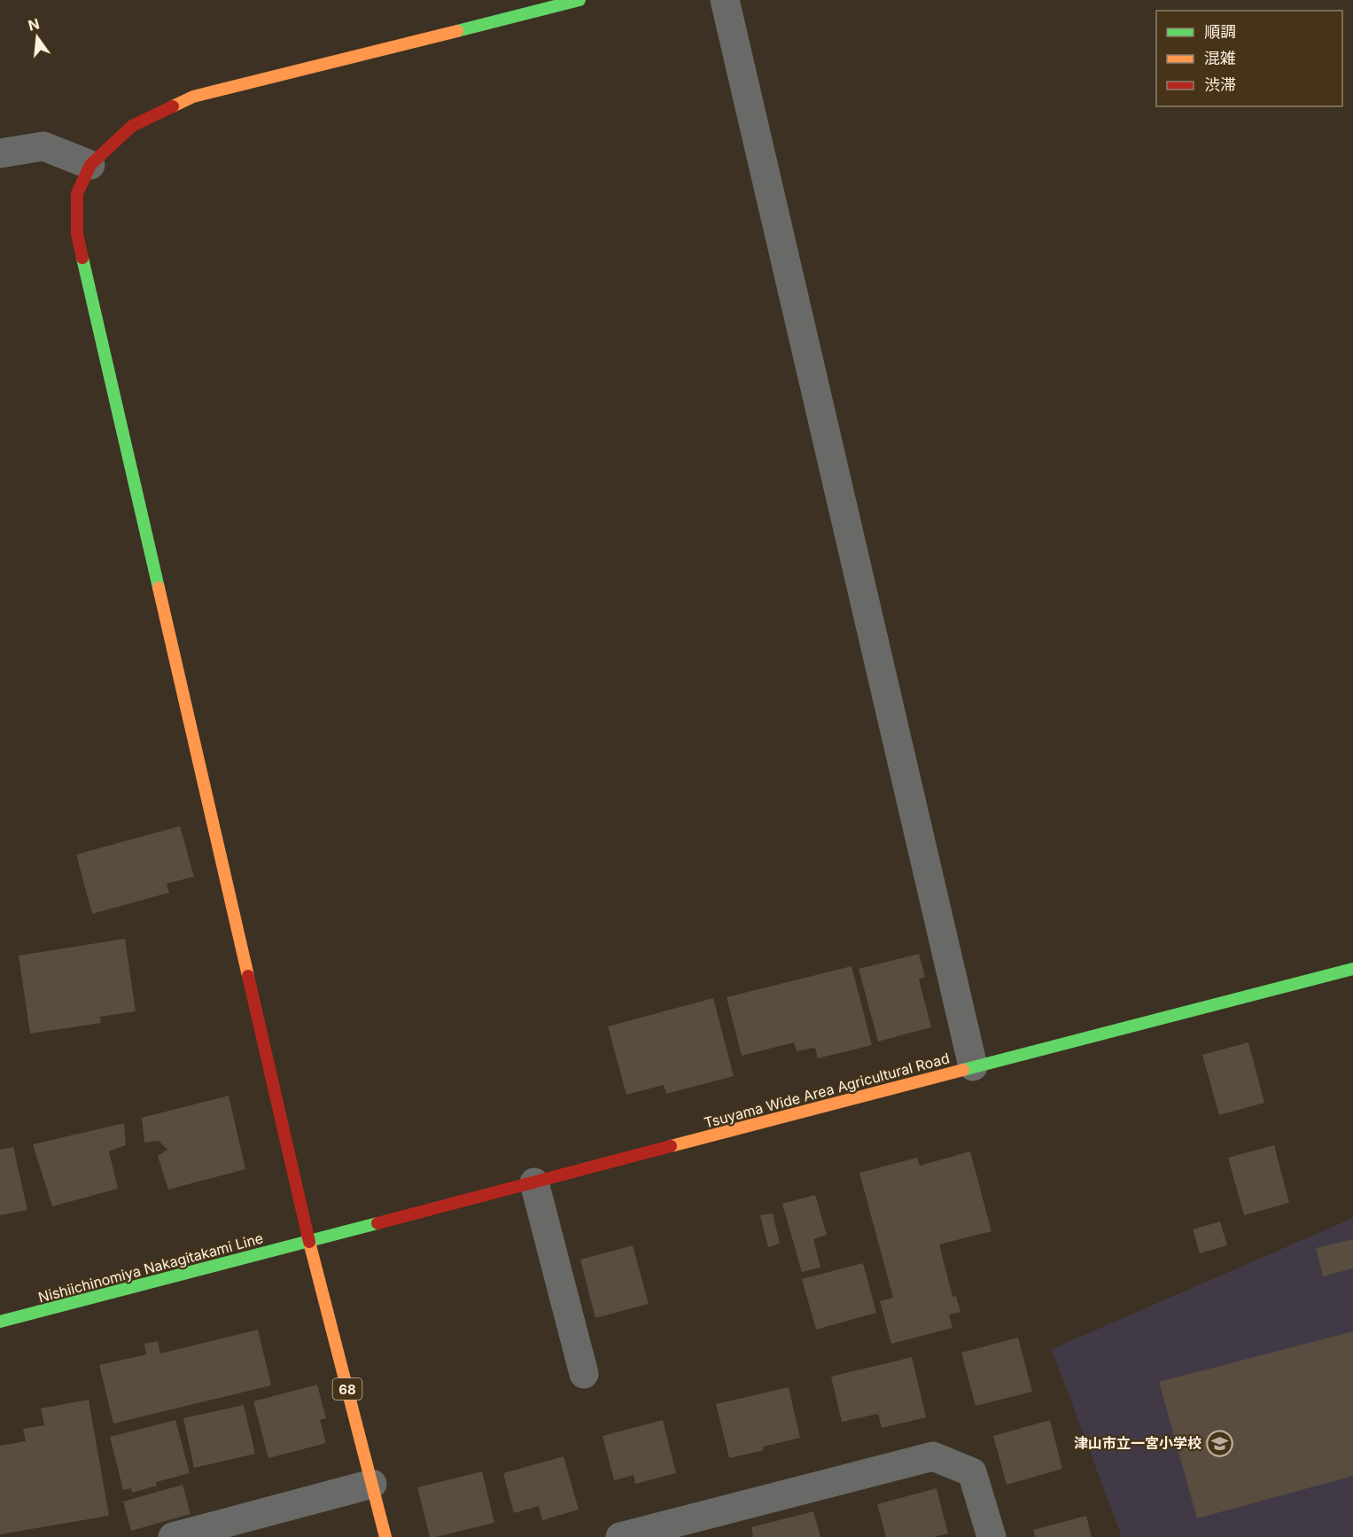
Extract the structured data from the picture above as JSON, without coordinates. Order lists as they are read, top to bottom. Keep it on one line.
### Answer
{"streets":{"street":["Tsuyama Wide Area Agricultural Road","Nishiichinomiya Nakagitakami Line","68"]},"crossings":[["Tsuyama Wide Area Agricultural Road","Nishiichinomiya Nakagitakami Line"],["Tsuyama Wide Area Agricultural Road","68"],["Nishiichinomiya Nakagitakami Line","68"]],"places":{"school or university":["津山市立一宮小学校"]},"legend":["順調","混雑","渋滞"],"north":"top"}
